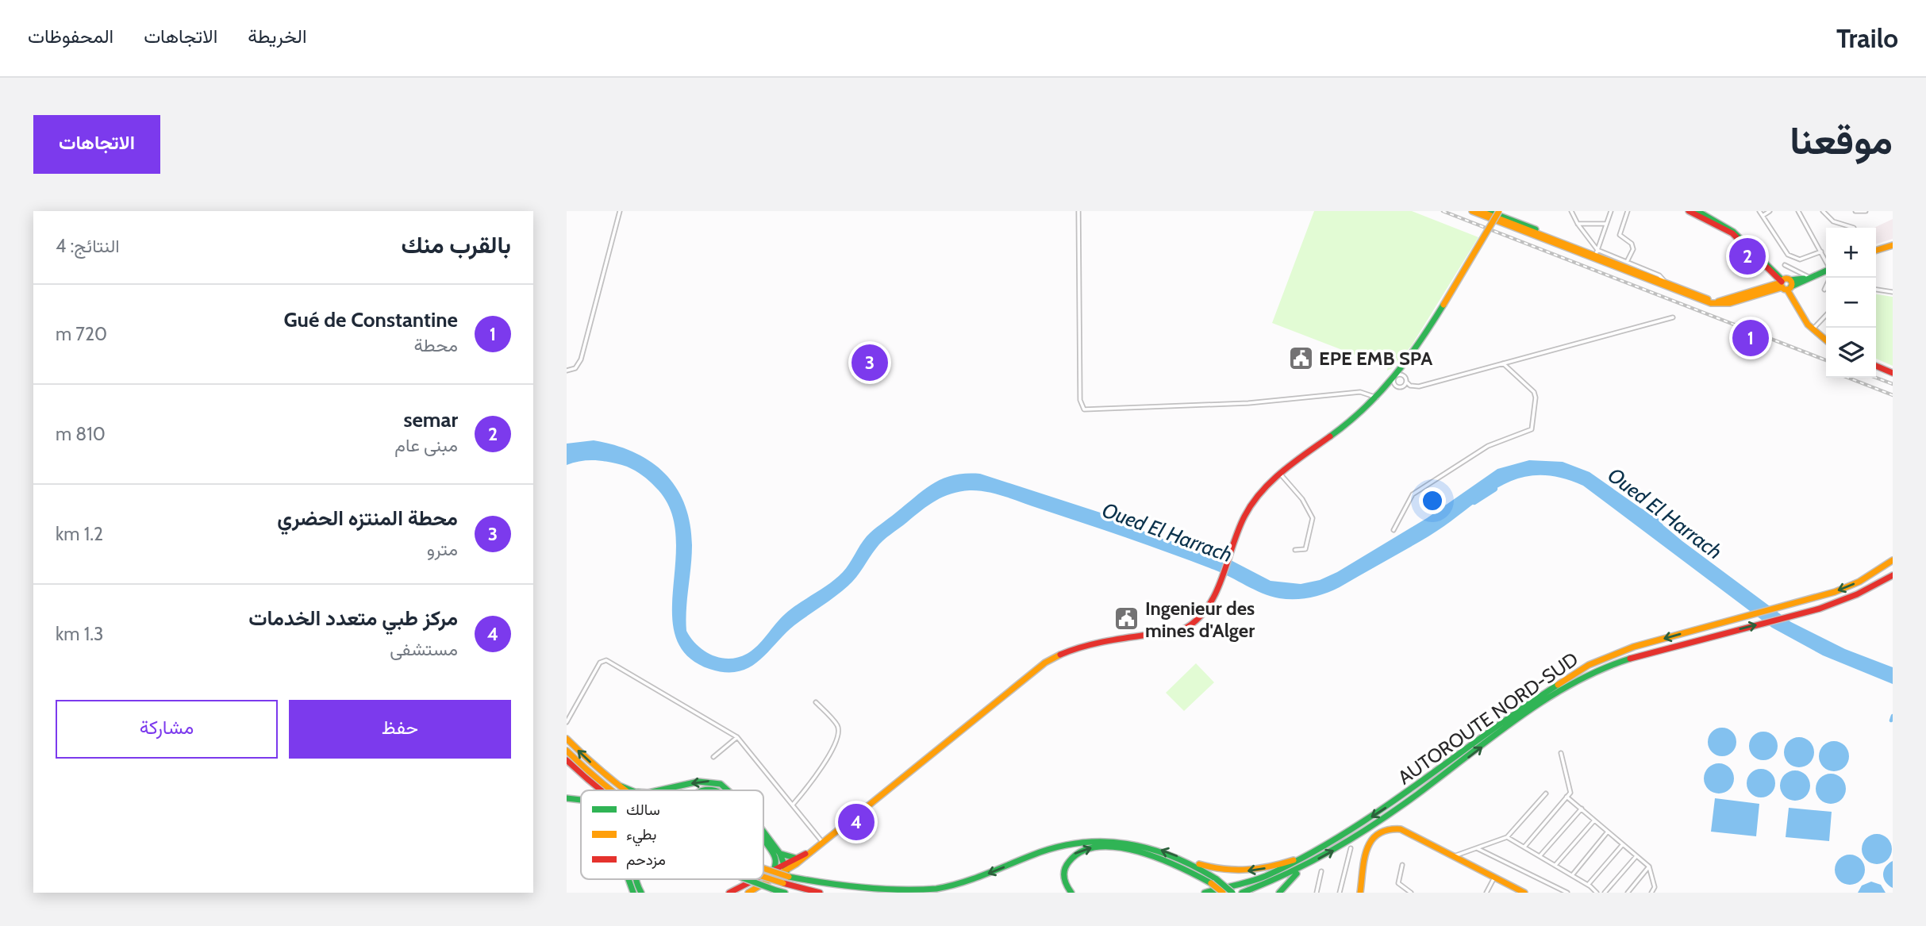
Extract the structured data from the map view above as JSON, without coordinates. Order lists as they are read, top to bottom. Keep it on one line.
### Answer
{"streets":{"main road":["AUTOROUTE NORD-SUD"]},"water":["Oued El Harrach"],"places":{"public building":["EPE EMB SPA","Ingenieur des mines d'Alger"]},"legend":["سالك","بطيء","مزدحم"],"page":{"header":"Trailo","nav":["الخريطة","الاتجاهات","المحفوظات"],"title":"موقعنا","buttons":["الاتجاهات",["حفظ","مشاركة"]],"heading":["بالقرب منك","النتائج: 4"],"map_buttons":["+","−"],"pins":["2","1","3","4"],"list":[{"mark":"1","name":"Gué de Constantine","note":"محطة","value":"720 m"},{"mark":"2","name":"semar","note":"مبنى عام","value":"810 m"},{"mark":"3","name":"محطة المنتزه الحضري","note":"مترو","value":"1.2 km"},{"mark":"4","name":"مركز طبي متعدد الخدمات","note":"مستشفى","value":"1.3 km"}]}}
